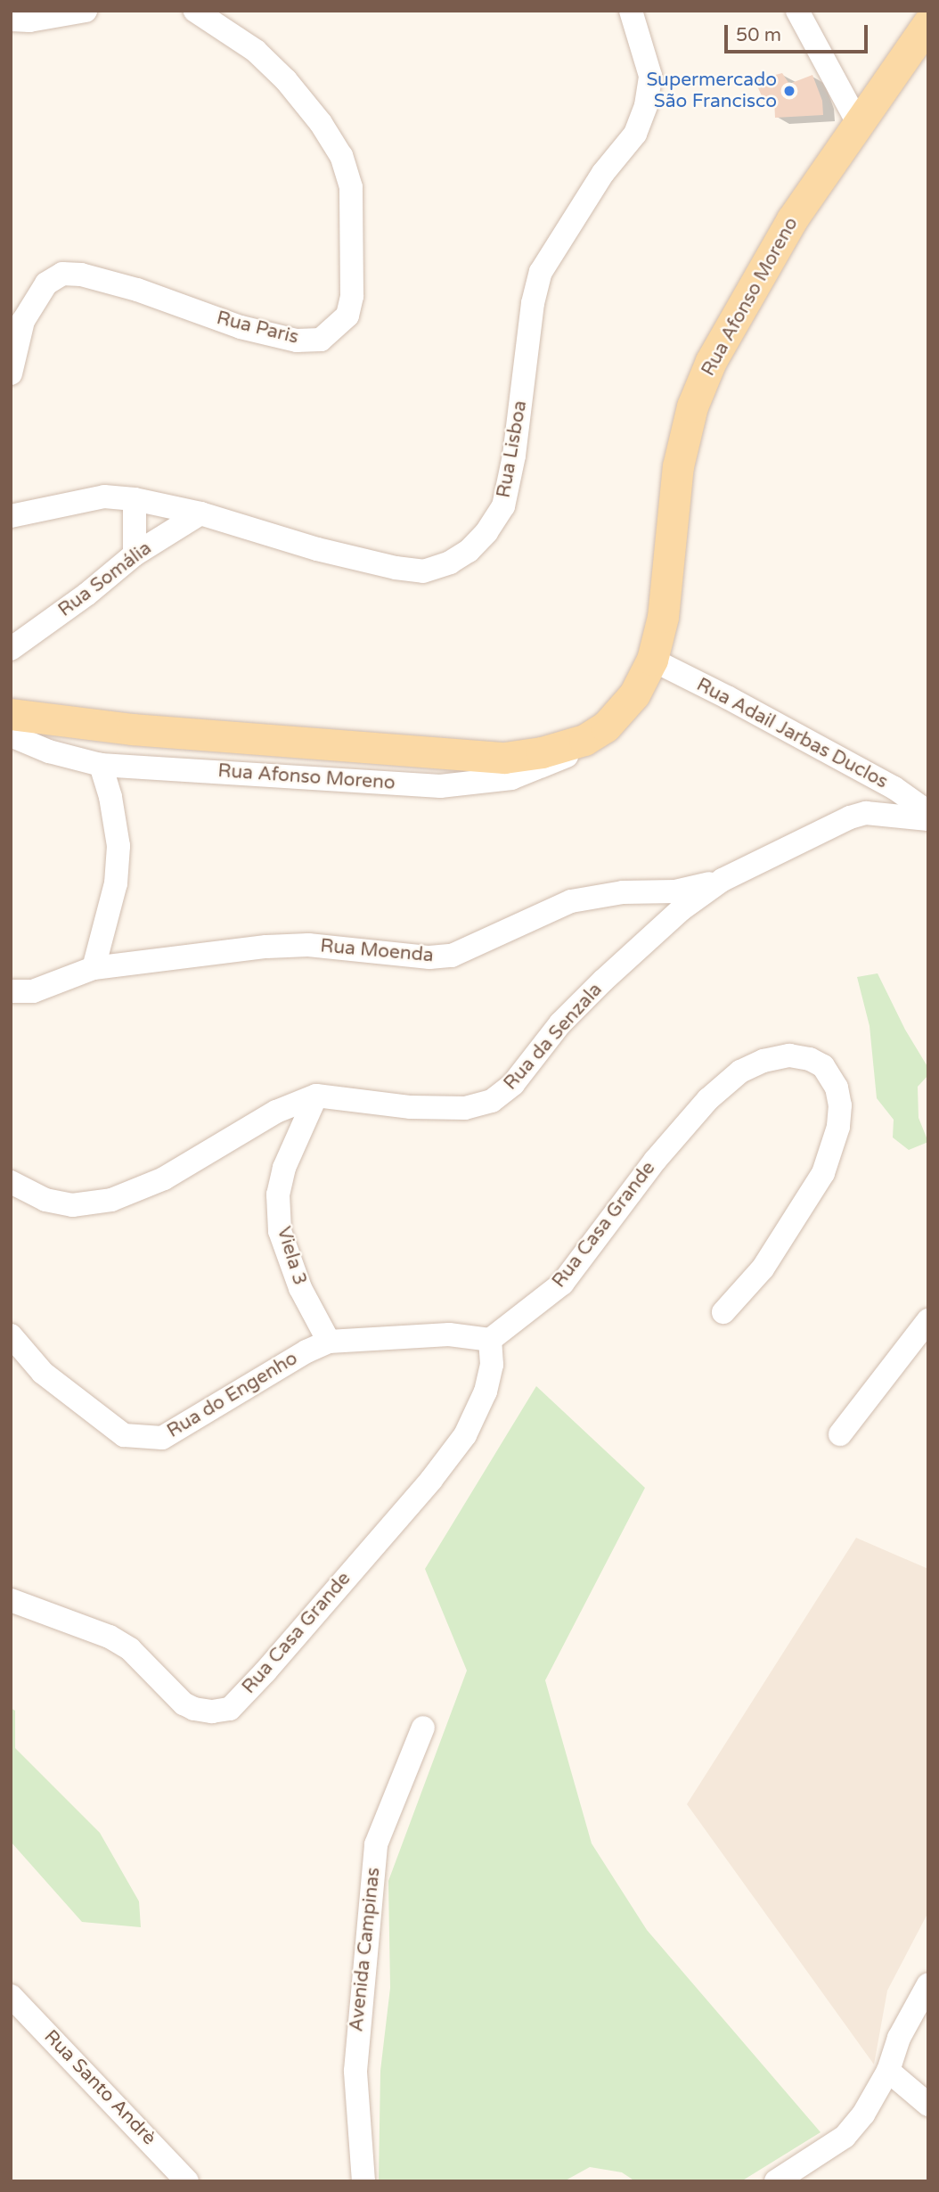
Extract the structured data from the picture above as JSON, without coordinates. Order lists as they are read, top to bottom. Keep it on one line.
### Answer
{"streets":{"main road":["Rua Afonso Moreno"],"street":["Rua Paris","Rua Lisboa","Rua Somália","Rua Adail Jarbas Duclos","Rua Moenda","Rua da Senzala","Rua Casa Grande","Viela 3","Rua do Engenho","Avenida Campinas","Rua Santo Andrè"]},"crossings":[["Rua Afonso Moreno","Rua Adail Jarbas Duclos"],["Rua Lisboa","Rua Somália"],["Rua Moenda","Rua da Senzala"],["Rua da Senzala","Viela 3"],["Rua Casa Grande","Rua do Engenho"],["Viela 3","Rua do Engenho"]],"places":["Supermercado São Francisco"],"scale_bar":"50 m"}
